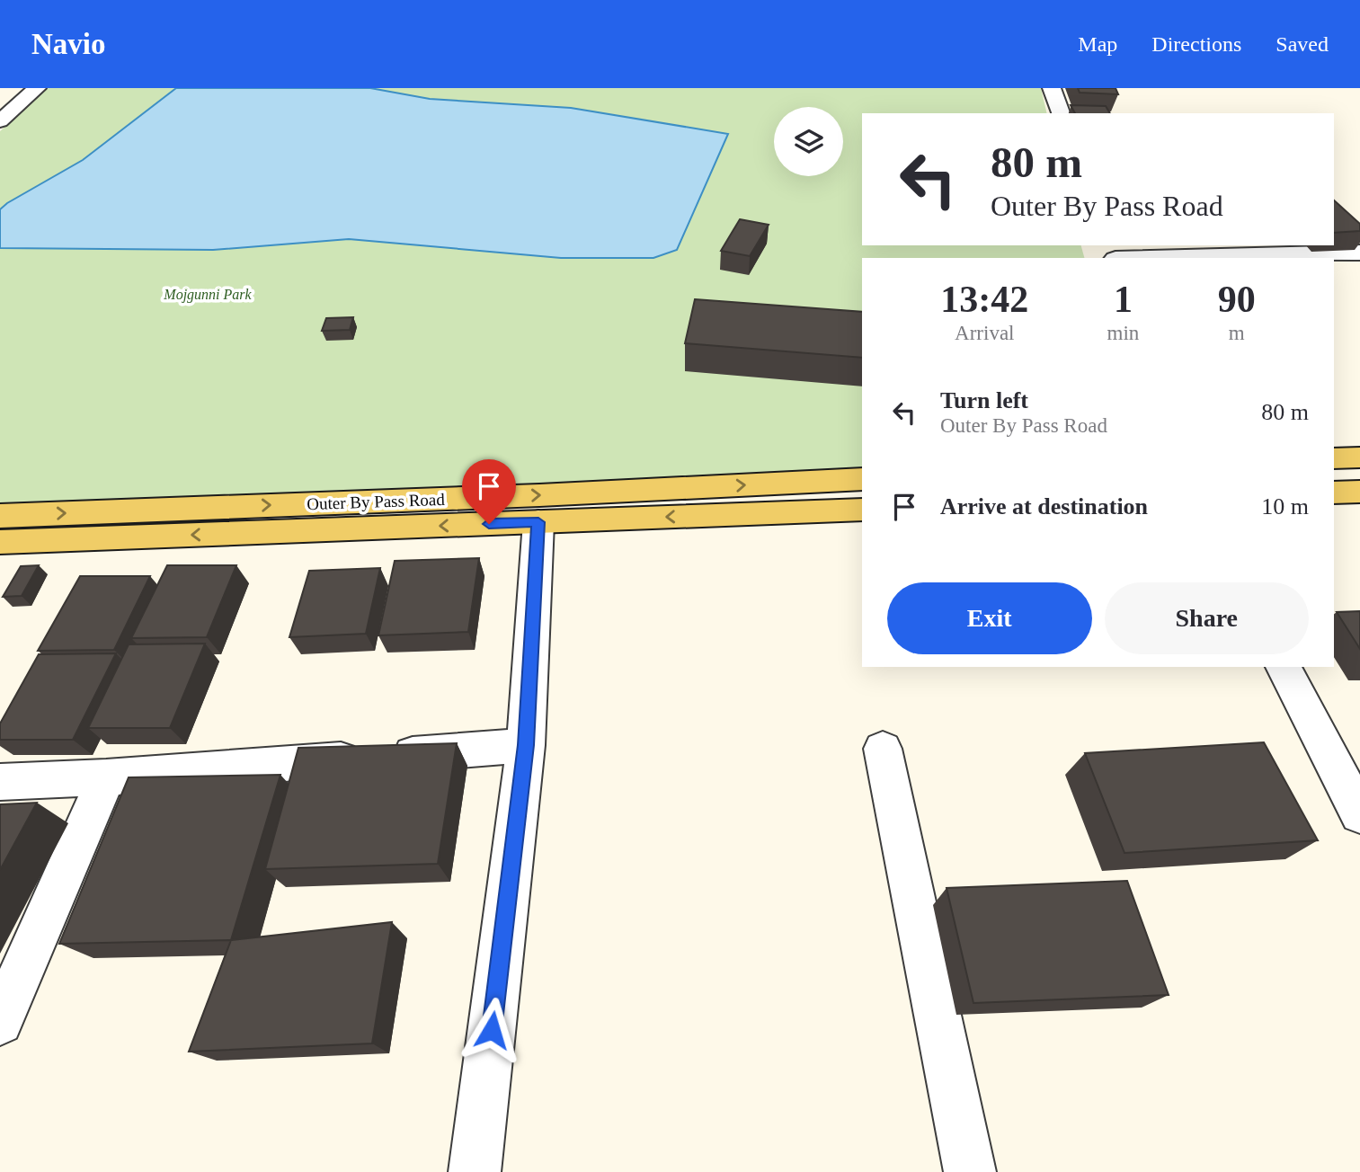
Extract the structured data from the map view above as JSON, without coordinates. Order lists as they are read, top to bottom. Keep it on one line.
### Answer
{"streets":{"main road":["Outer By Pass Road"]},"parks":["Mojgunni Park"],"page":{"header":"Navio","nav":["Map","Directions","Saved"],"turn":["80 m","Outer By Pass Road"],"eta":["13:42","Arrival","1","min","90","m"],"list":[{"name":"Turn left","note":"Outer By Pass Road","value":"80 m"},{"name":"Arrive at destination","value":"10 m"}],"buttons":["Exit","Share"]}}
